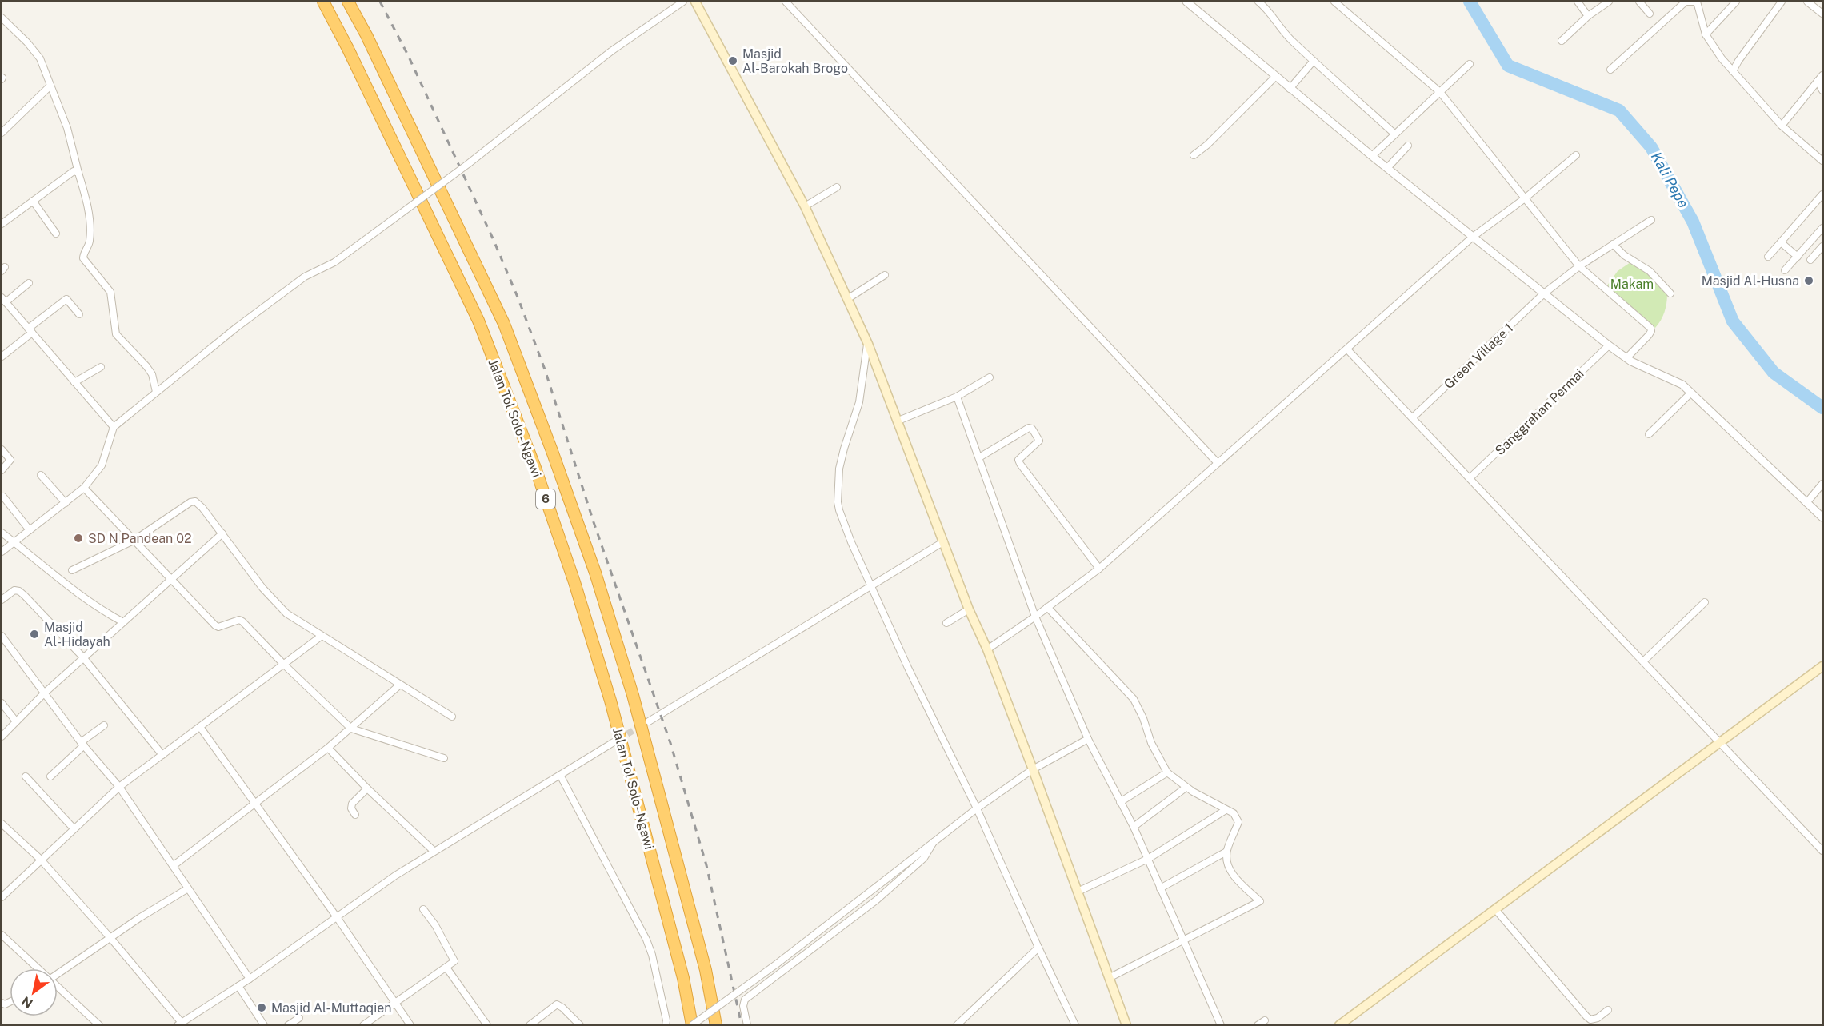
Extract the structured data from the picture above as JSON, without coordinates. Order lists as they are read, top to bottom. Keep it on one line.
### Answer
{"streets":{"highway":["Jalan Tol Solo–Ngawi","6"],"street":["Green Village 1","Sanggrahan Permai"]},"water":["Kali Pepe"],"parks":["Makam"],"places":["Masjid Al-Barokah Brogo","Masjid Al-Husna","SD N Pandean 02","Masjid Al-Hidayah","Masjid Al-Muttaqien"],"north":"bottom left"}
